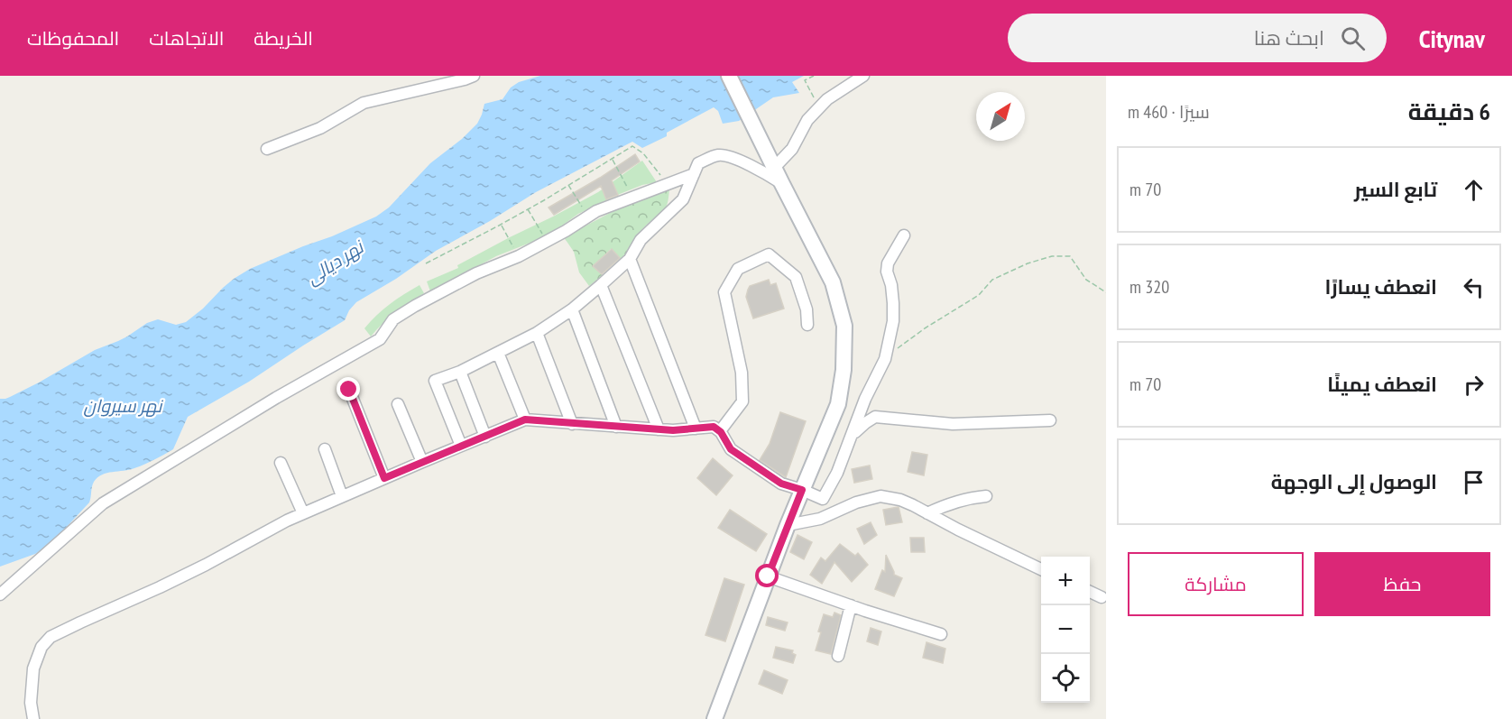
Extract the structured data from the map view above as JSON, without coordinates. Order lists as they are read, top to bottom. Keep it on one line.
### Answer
{"water":["نهر ديالى","نهر سیروان"],"north":"top right","page":{"header":"Citynav","search":"ابحث هنا","nav":["الخريطة","الاتجاهات","المحفوظات"],"heading":["6 دقيقة","سيرًا · 460 m"],"list":[["تابع السير","70 m"],["انعطف يسارًا","320 m"],["انعطف يمينًا","70 m"],"الوصول إلى الوجهة"],"buttons":["حفظ","مشاركة"],"map_buttons":["+","−"]}}
